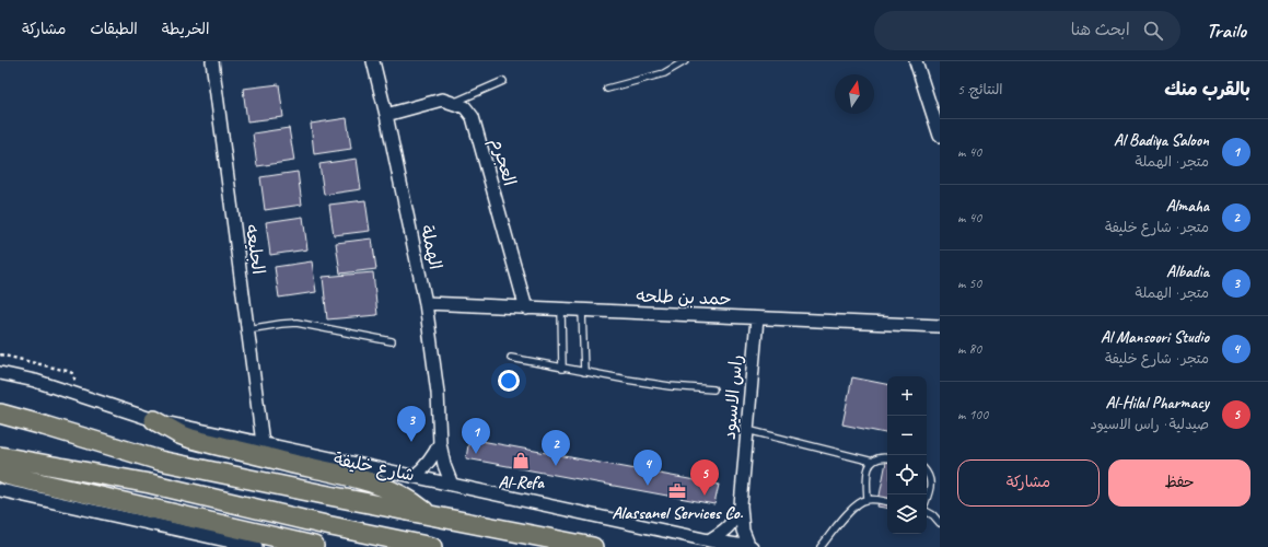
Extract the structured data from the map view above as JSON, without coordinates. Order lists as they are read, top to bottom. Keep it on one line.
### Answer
{"streets":{"main road":["شارع خليفة"],"street":["العجرم","الهملة","الجليعه","حمد بن طلحه","راس الاسيود"]},"crossings":[["العجرم","حمد بن طلحه"],["الهملة","حمد بن طلحه"],["الهملة","شارع خليفة"],["الجليعه","شارع خليفة"],["حمد بن طلحه","راس الاسيود"],["راس الاسيود","شارع خليفة"]],"places":{"shop":["Al-Refa"],"office":["Alassanel Services Co."]},"north":"top","page":{"header":"Trailo","search":"ابحث هنا","nav":["الخريطة","الطبقات","مشاركة"],"heading":["بالقرب منك","النتائج: 5"],"list":[{"mark":"1","name":"Al Badiya Saloon","note":"متجر · الهملة","value":"40 m"},{"mark":"2","name":"Almaha","note":"متجر · شارع خليفة","value":"40 m"},{"mark":"3","name":"Albadia","note":"متجر · الهملة","value":"50 m"},{"mark":"4","name":"Al Mansoori Studio","note":"متجر · شارع خليفة","value":"80 m"},{"mark":"5","name":"Al-Hilal Pharmacy","note":"صيدلية · راس الاسيود","value":"100 m"}],"map_buttons":["+","−"],"pins":["3","1","2","4","5"],"buttons":["حفظ","مشاركة"]}}
